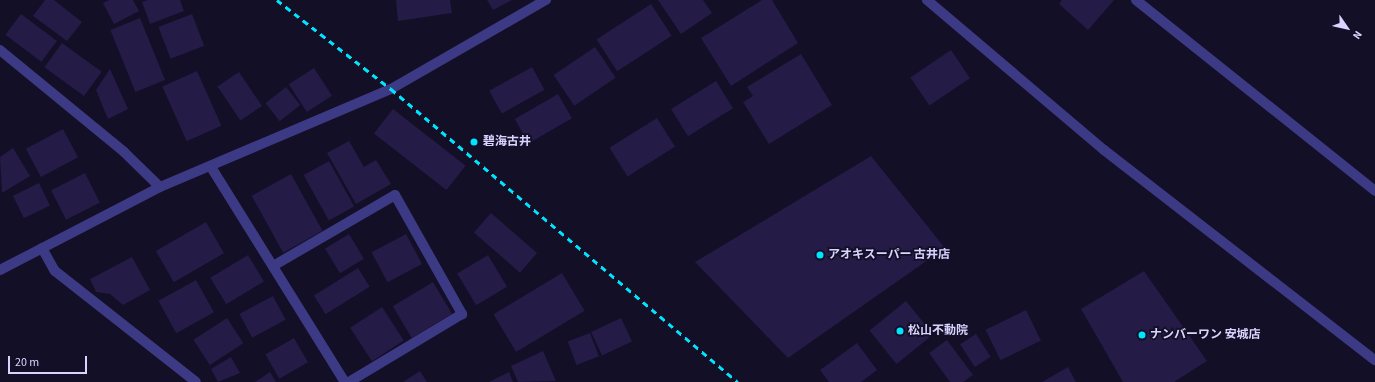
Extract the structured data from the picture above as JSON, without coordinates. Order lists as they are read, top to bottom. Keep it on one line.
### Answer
{"places":["碧海古井","アオキスーパー 古井店","松山不動院","ナンバーワン 安城店"],"scale_bar":"20 m","north":"bottom right"}
